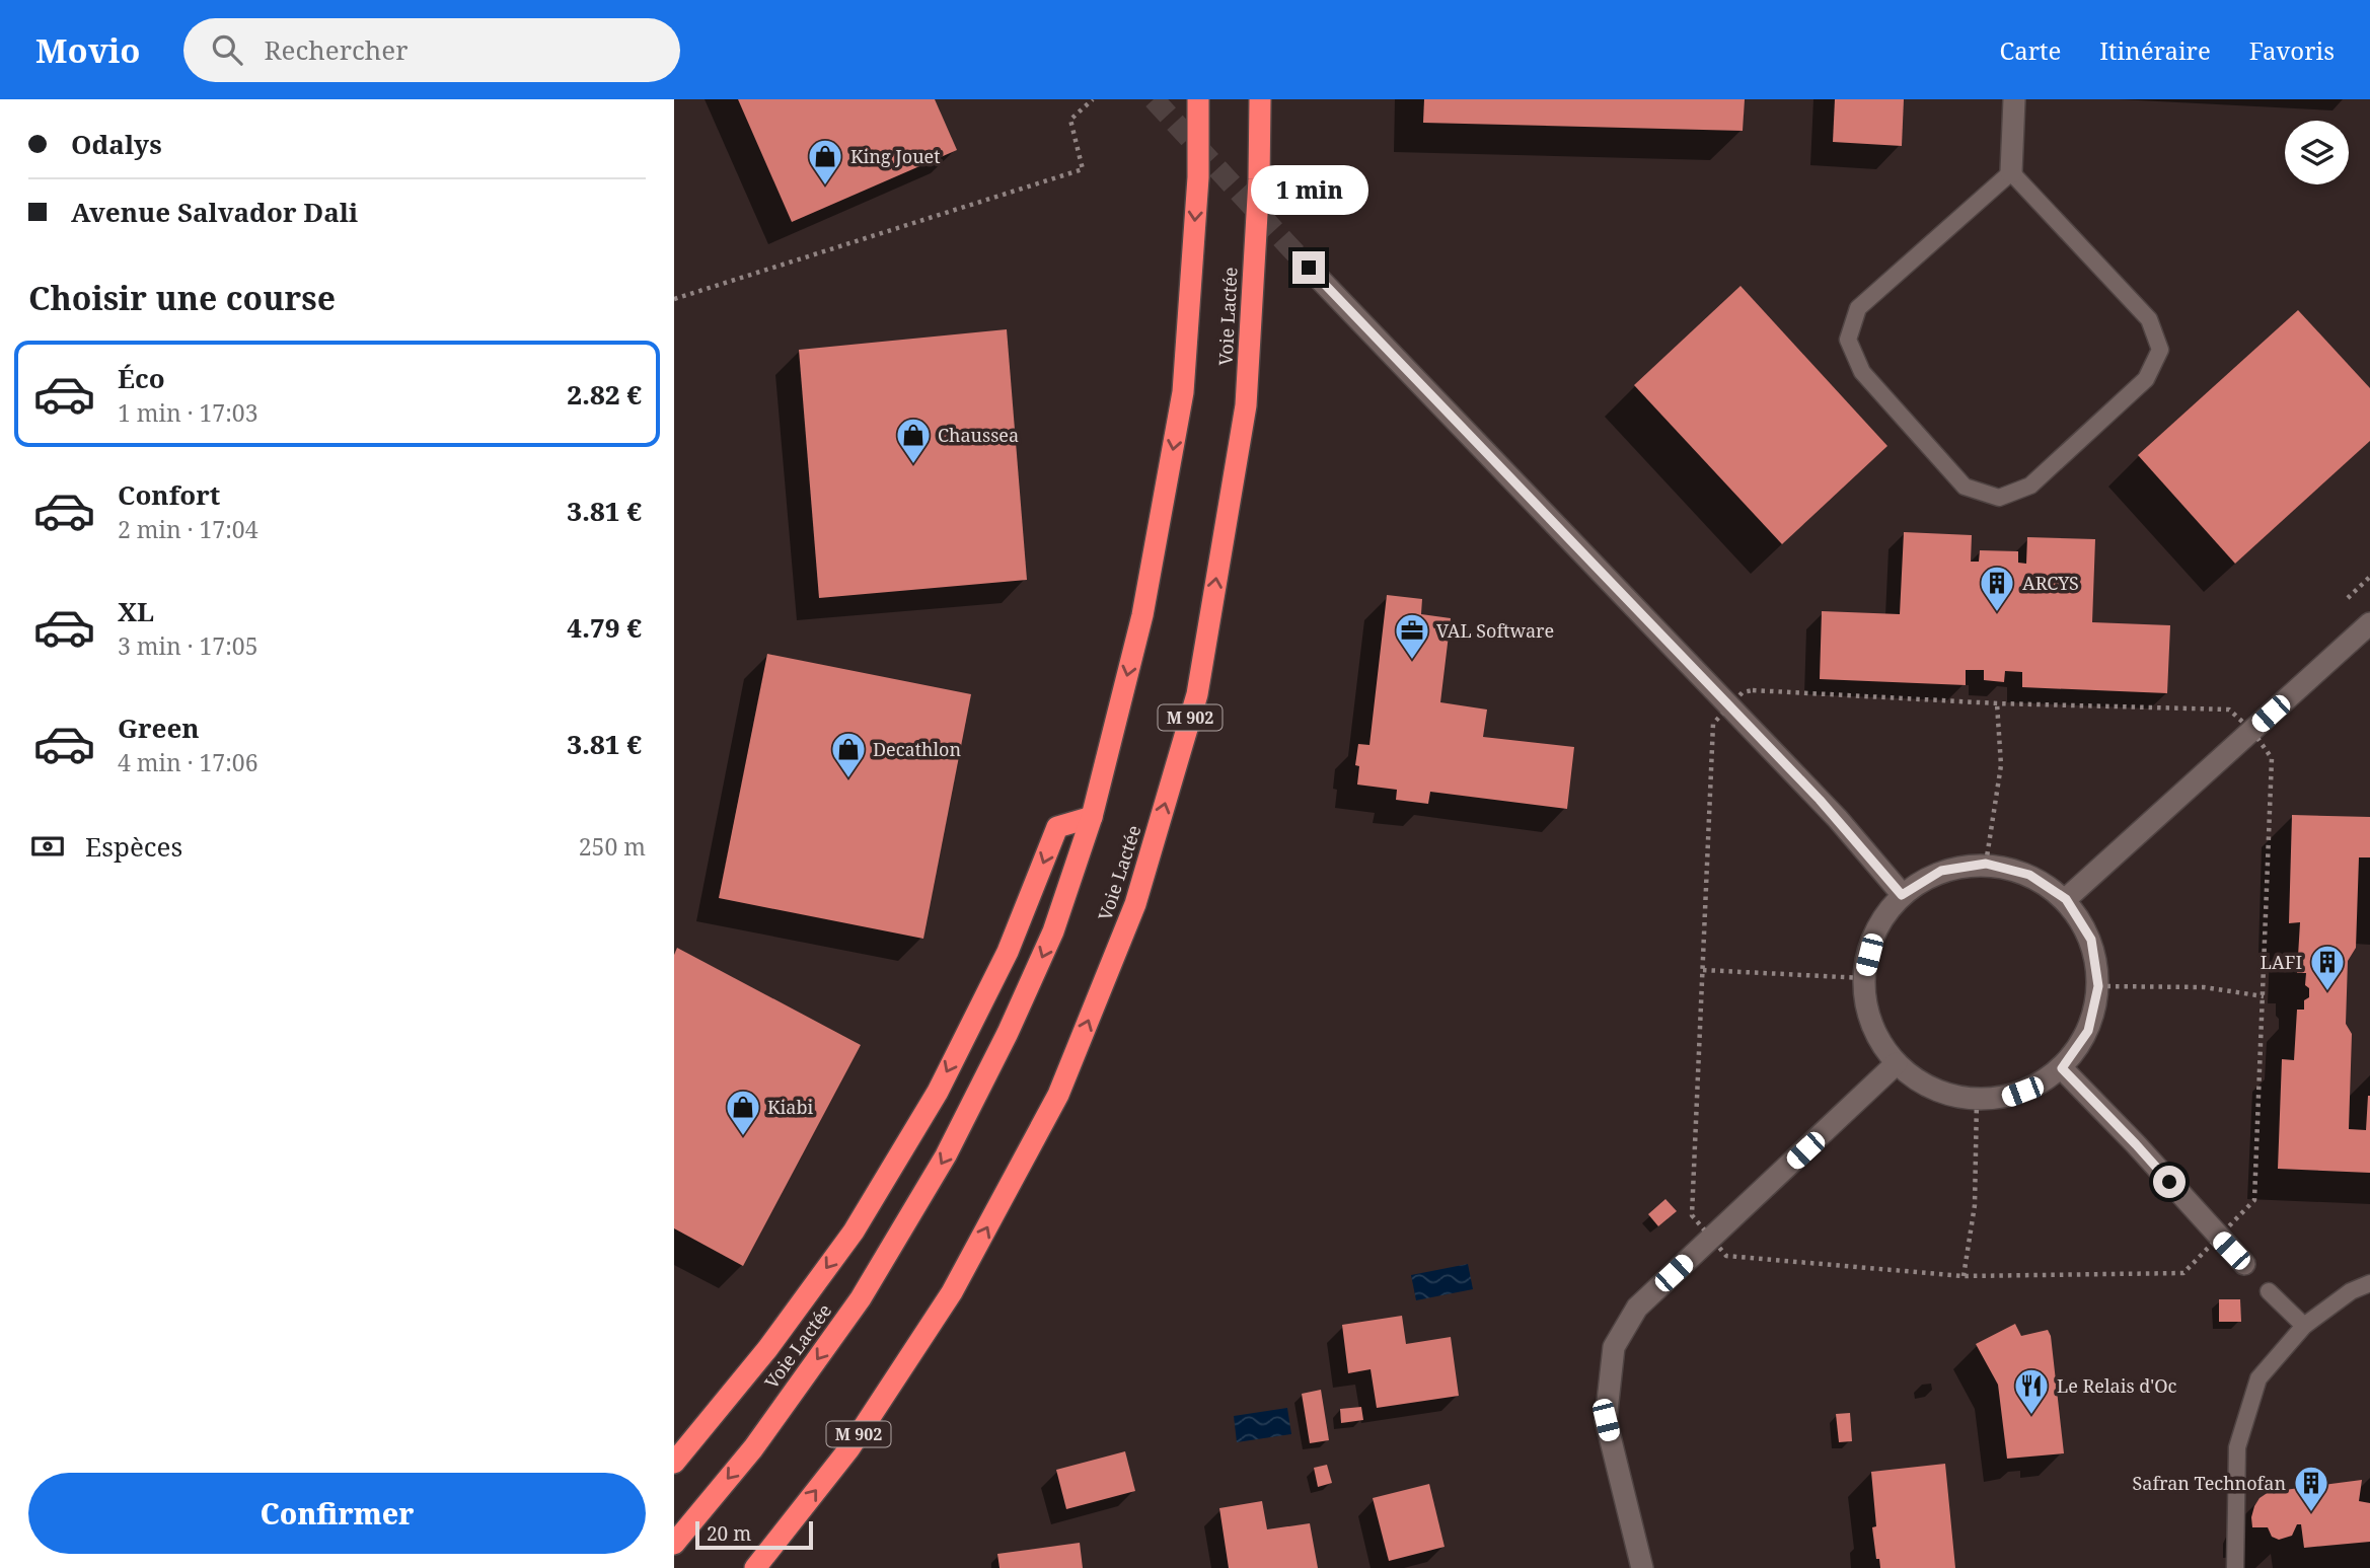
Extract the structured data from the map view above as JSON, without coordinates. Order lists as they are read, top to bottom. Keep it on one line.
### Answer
{"streets":{"highway":["Voie Lactée","M 902"]},"places":{"shop":["King Jouet","Chaussea","Decathlon","Kiabi"],"building":["ARCYS","LAFI","Safran Technofan"],"office":["VAL Software"],"restaurant":["Le Relais d'Oc"]},"scale_bar":"20 m","page":{"header":"Movio","search":"Rechercher","nav":["Carte","Itinéraire","Favoris"],"banner":["Odalys","Avenue Salvador Dali"],"bubble":"1 min","heading":"Choisir une course","list":[{"name":"Éco","note":"1 min · 17:03","value":"2.82 €"},{"name":"Confort","note":"2 min · 17:04","value":"3.81 €"},{"name":"XL","note":"3 min · 17:05","value":"4.79 €"},{"name":"Green","note":"4 min · 17:06","value":"3.81 €"}],"pay":["Espèces","250 m"],"buttons":"Confirmer","scale":"20 m"}}
